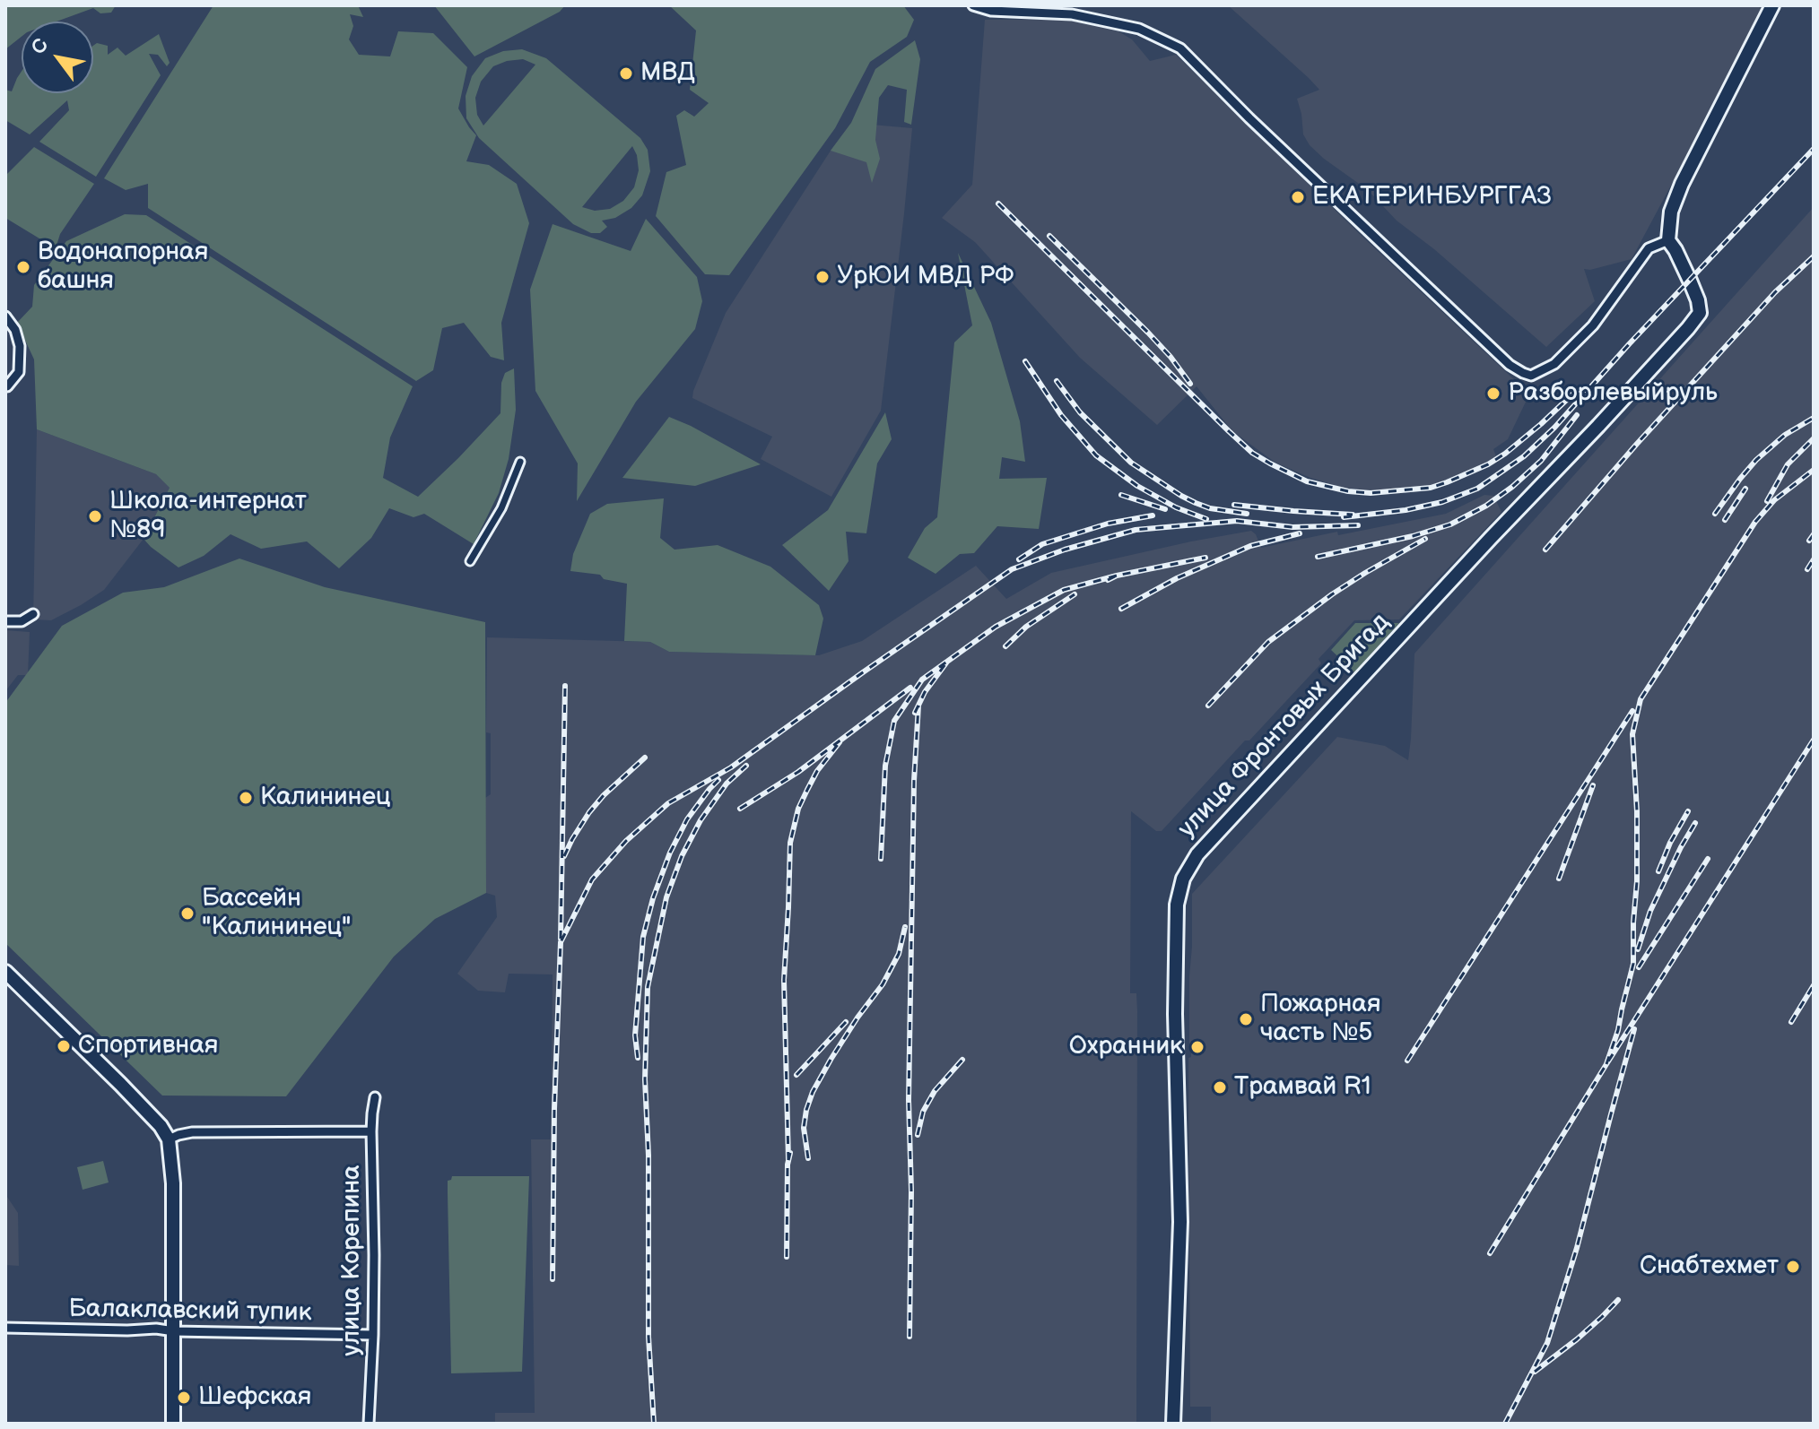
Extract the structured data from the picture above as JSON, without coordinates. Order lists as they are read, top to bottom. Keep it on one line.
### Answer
{"streets":{"main road":["улица Фронтовых Бригад"],"street":["улица Корепина","Балаклавский тупик"]},"crossings":[["улица Корепина","Балаклавский тупик"]],"places":["МВД","ЕКАТЕРИНБУРГГАЗ","Водонапорная башня","УрЮИ МВД РФ","Разборлевыйруль","Школа-интернат №89","Калининец","Бассейн \"Калининец\"","Пожарная часть №5","Спортивная","Охранник","Трамвай R1","Снабтехмет","Шефская"],"north":"top left"}
